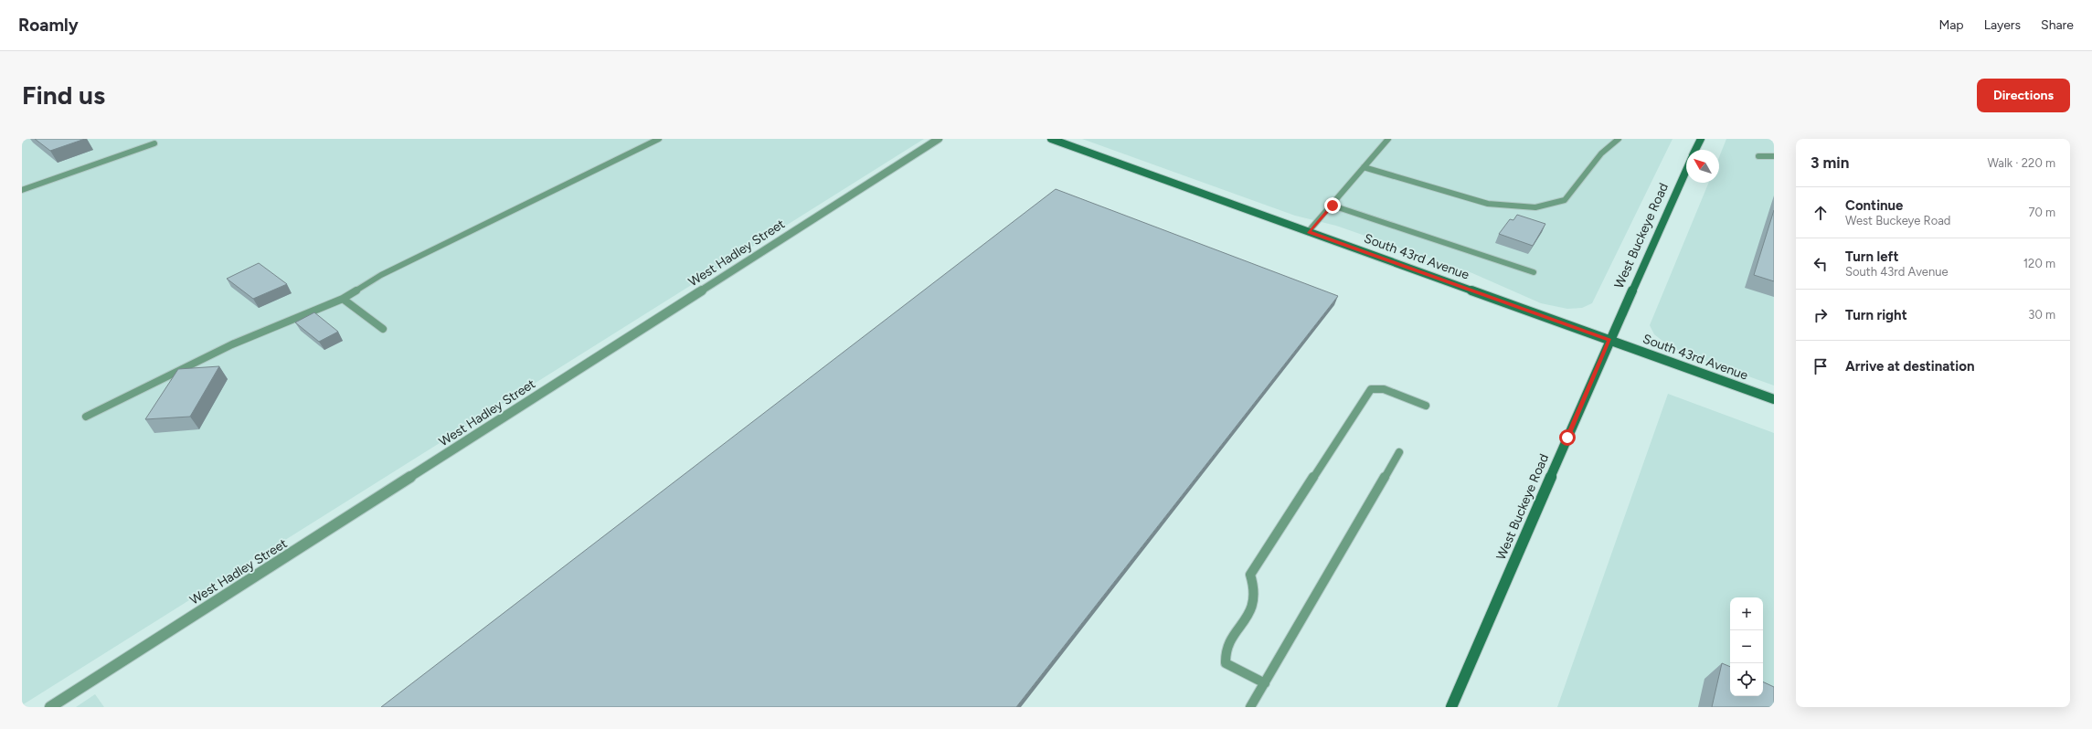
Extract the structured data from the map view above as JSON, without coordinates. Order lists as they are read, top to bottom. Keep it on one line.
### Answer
{"streets":{"main road":["West Buckeye Road","South 43rd Avenue"],"street":["West Hadley Street"]},"crossings":[["West Buckeye Road","South 43rd Avenue"]],"north":"top left","page":{"header":"Roamly","nav":["Map","Layers","Share"],"buttons":"Directions","title":"Find us","heading":["3 min","Walk · 220 m"],"list":[["Continue","West Buckeye Road","70 m"],["Turn left","South 43rd Avenue","120 m"],["Turn right","30 m"],"Arrive at destination"],"map_buttons":["+","−"]}}
